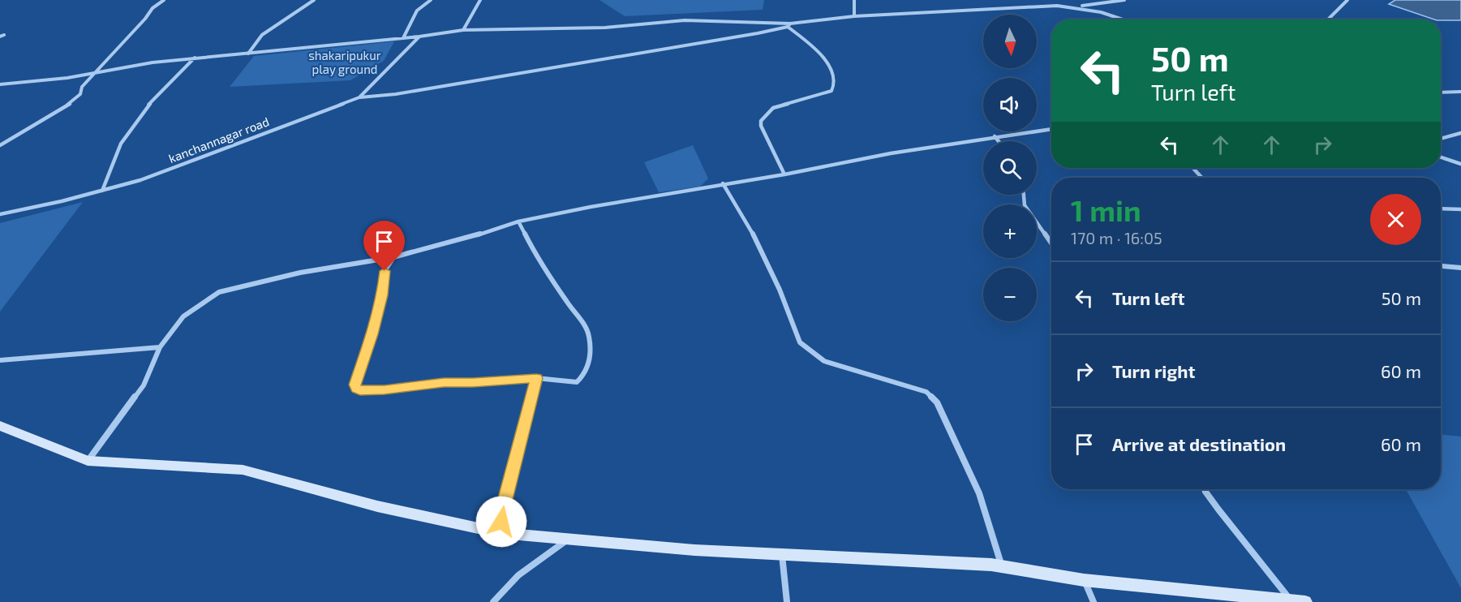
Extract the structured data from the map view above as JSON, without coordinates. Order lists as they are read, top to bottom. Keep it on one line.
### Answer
{"streets":{"street":["kanchannagar road"]},"parks":["shakaripukur play ground"],"north":"bottom","page":{"map_buttons":["+","−"],"turn":["50 m","Turn left"],"heading":["1 min","170 m · 16:05"],"list":[{"name":"Turn left","value":"50 m"},{"name":"Turn right","value":"60 m"},{"name":"Arrive at destination","value":"60 m"}]}}
